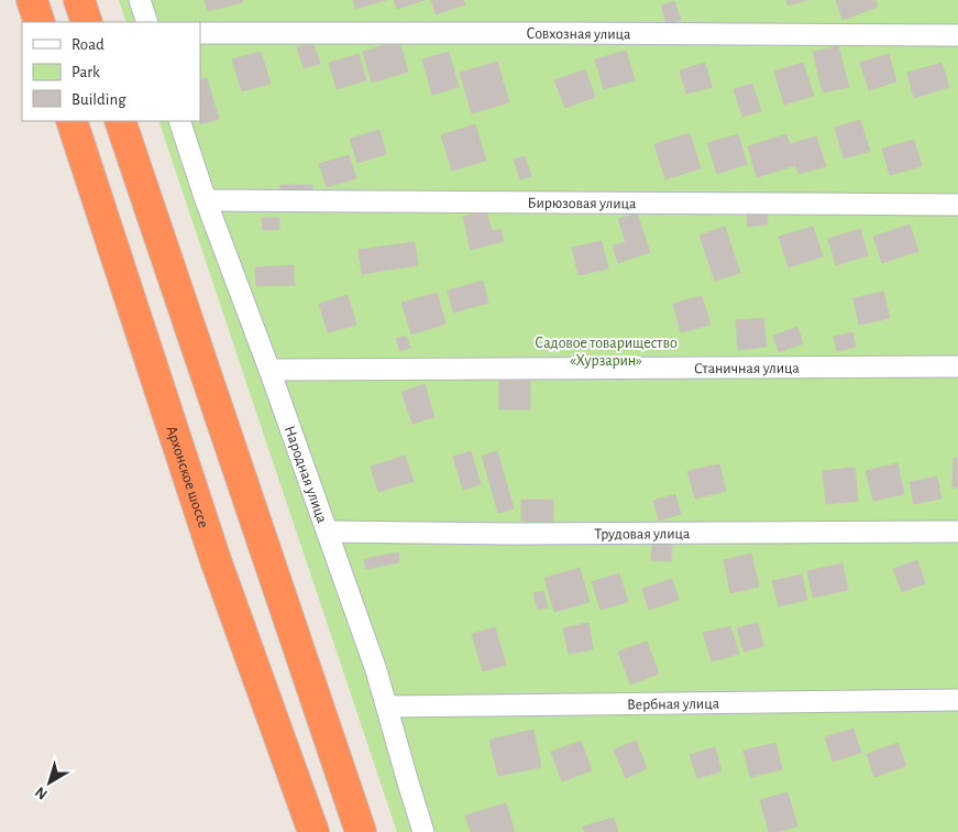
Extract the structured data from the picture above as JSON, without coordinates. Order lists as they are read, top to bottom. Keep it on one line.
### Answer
{"streets":{"highway":["Архонское шоссе"],"street":["Совхозная улица","Бирюзовая улица","Станичная улица","Народная улица","Трудовая улица","Вербная улица"]},"crossings":[["Бирюзовая улица","Народная улица"],["Станичная улица","Народная улица"],["Народная улица","Трудовая улица"],["Народная улица","Вербная улица"]],"parks":["Садовое товарищество «Хурзарин»"],"legend":["Road","Park","Building"],"north":"bottom left"}
